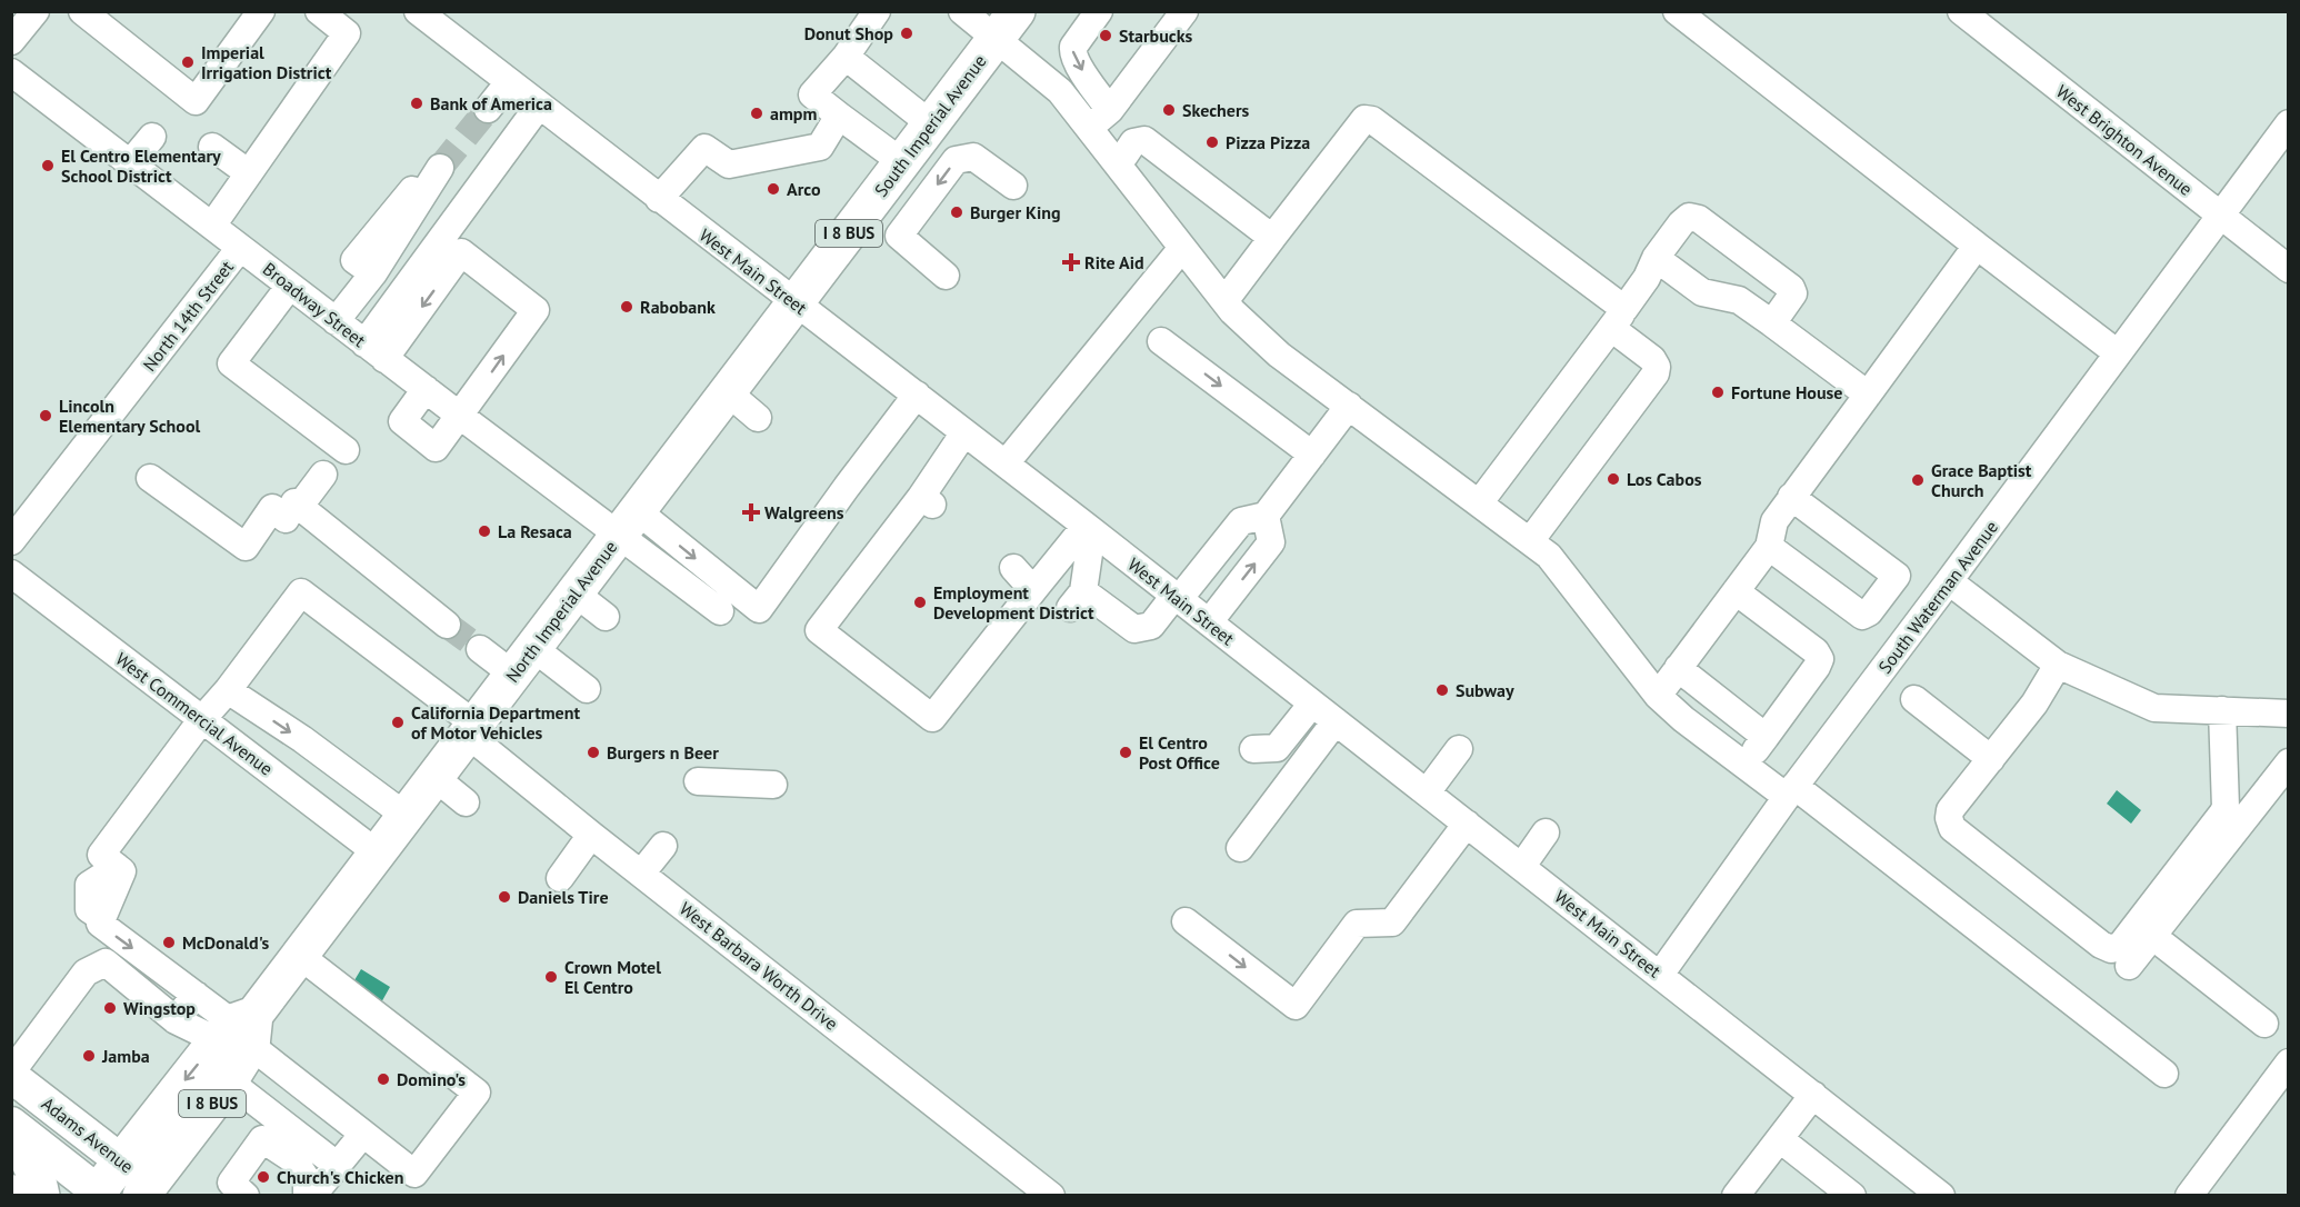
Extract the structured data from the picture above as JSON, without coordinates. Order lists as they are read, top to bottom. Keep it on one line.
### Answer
{"streets":{"highway":["South Imperial Avenue","I 8 BUS","North Imperial Avenue"],"main road":["Adams Avenue"],"street":["West Brighton Avenue","West Main Street","Broadway Street","North 14th Street","South Waterman Avenue","West Commercial Avenue","West Barbara Worth Drive"]},"crossings":[["South Imperial Avenue","West Main Street"],["South Imperial Avenue","North Imperial Avenue"],["West Brighton Avenue","South Waterman Avenue"],["West Main Street","South Waterman Avenue"],["West Main Street","North Imperial Avenue"],["Broadway Street","North 14th Street"],["Broadway Street","North Imperial Avenue"],["North Imperial Avenue","West Commercial Avenue"],["North Imperial Avenue","West Barbara Worth Drive"],["North Imperial Avenue","Adams Avenue"]],"places":{"other":["Donut Shop","Starbucks","Imperial Irrigation District","Bank of America","Skechers","ampm","Pizza Pizza","El Centro Elementary School District","Arco","Burger King","Rabobank","Fortune House","Lincoln Elementary School","Los Cabos","Grace Baptist Church","La Resaca","Employment Development District","Subway","California Department of Motor Vehicles","Burgers n Beer","El Centro Post Office","Daniels Tire","McDonald's","Crown Motel El Centro","Wingstop","Jamba","Domino's","Church's Chicken"],"health":["Rite Aid","Walgreens"]}}
